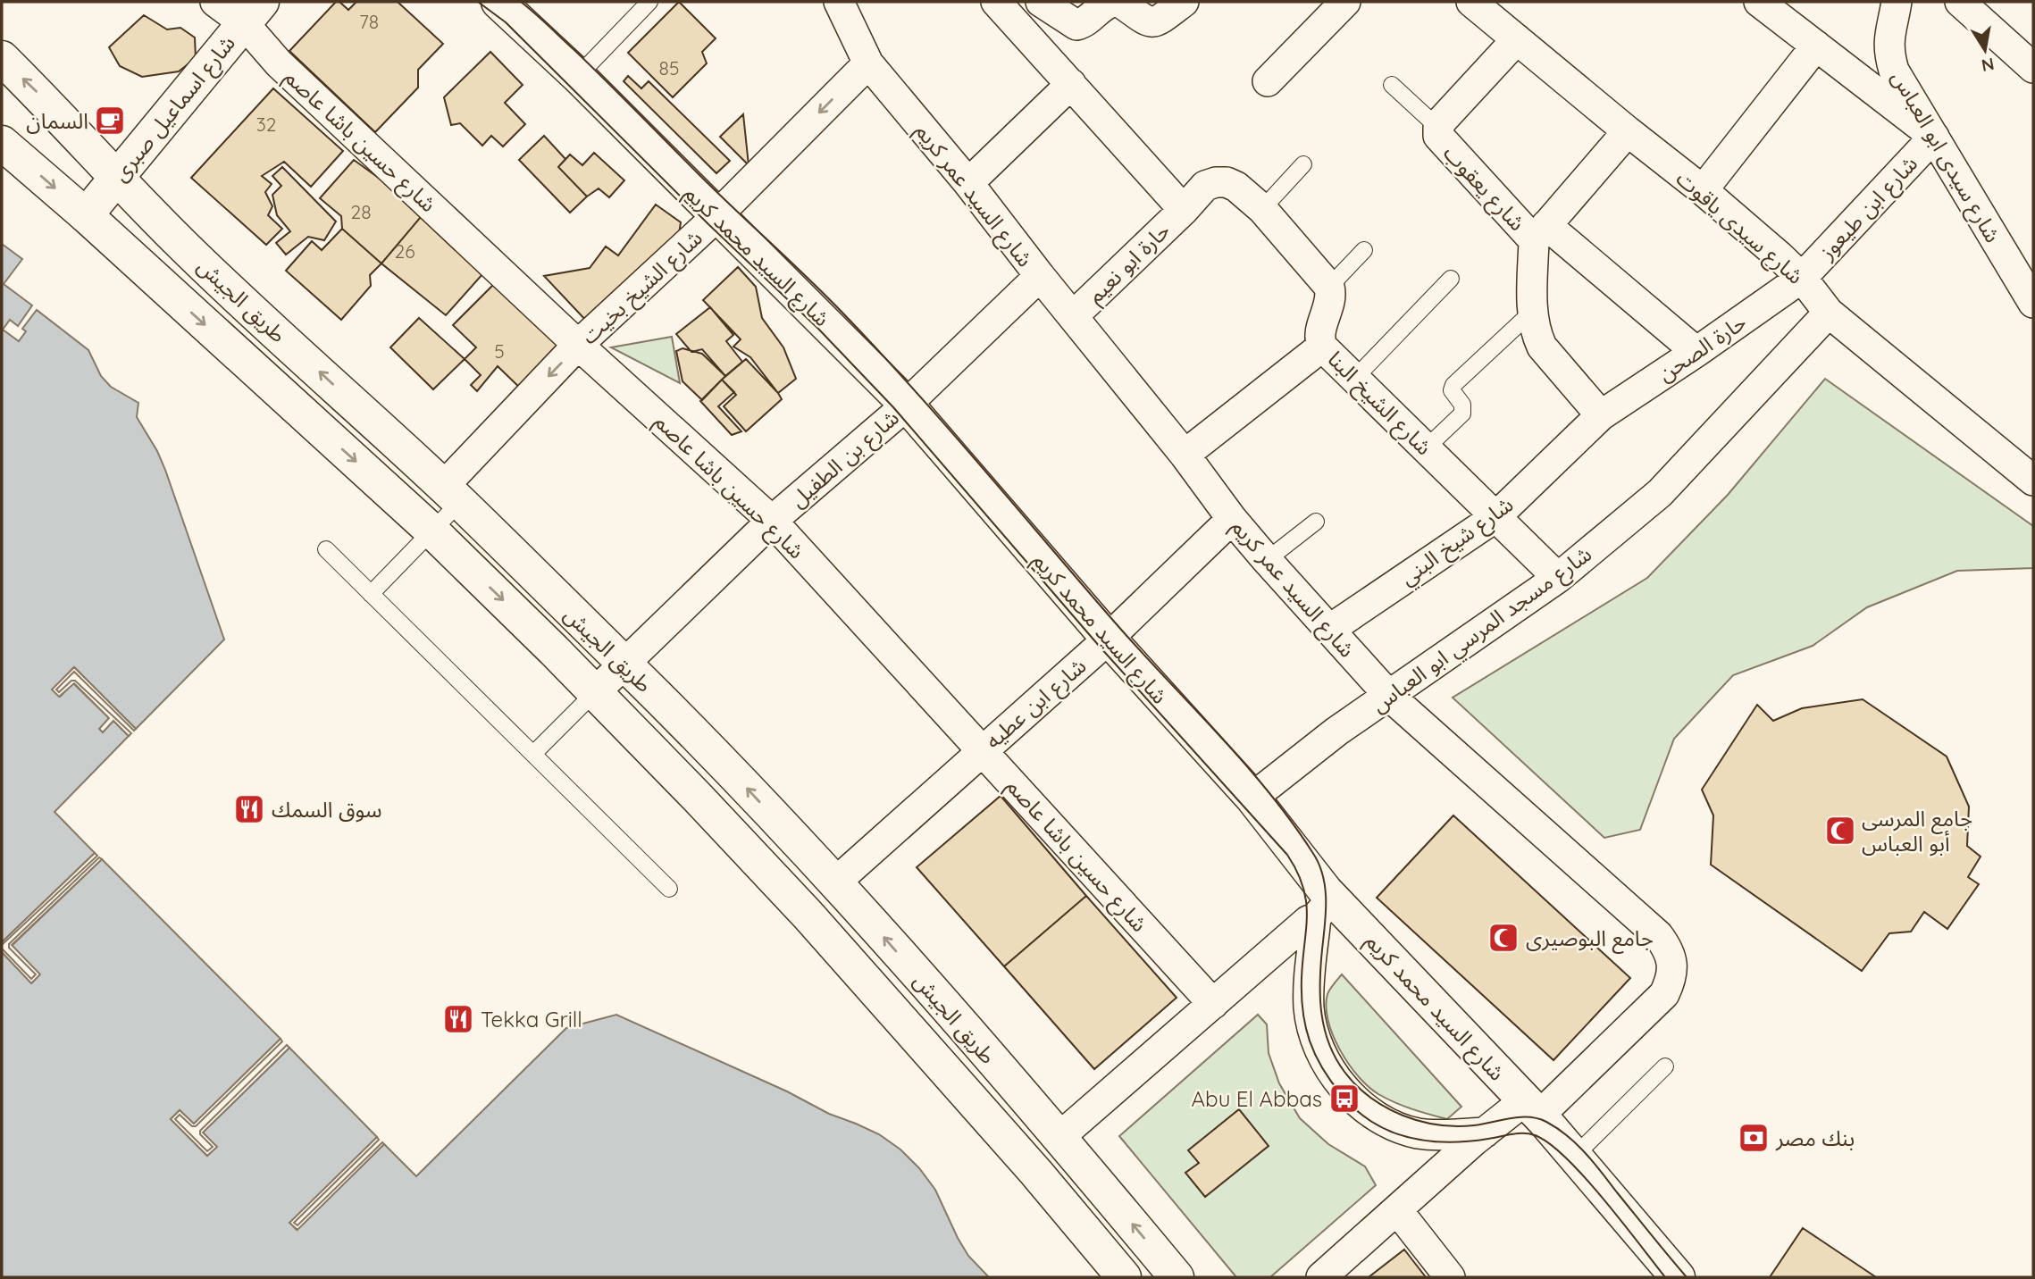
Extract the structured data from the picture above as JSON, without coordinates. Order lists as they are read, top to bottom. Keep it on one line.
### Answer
{"streets":{"main road":["شارع اسماعيل صبرى","شارع السيد محمد كريم","طريق الجيش"],"street":["شارع حسين باشا عاصم","شارع سيدى ابو العباس","شارع يعقوب","شارع السيد عمر كريم","شارع ابن طيعوز","شارع سيدى ياقوت","حارة ابو نعيم","شارع الشيخ بخيت","حارة الصحن","شارع الشيخ البنا","شارع بن الطفيل","شارع شيخ البني","شارع مسجد المرسي ابو العباس","شارع ابن عطيه"]},"crossings":[["شارع اسماعيل صبرى","شارع حسين باشا عاصم"],["شارع اسماعيل صبرى","طريق الجيش"],["شارع حسين باشا عاصم","شارع الشيخ بخيت"],["شارع حسين باشا عاصم","شارع بن الطفيل"],["شارع حسين باشا عاصم","شارع ابن عطيه"],["شارع سيدى ابو العباس","شارع ابن طيعوز"],["شارع يعقوب","شارع سيدى ياقوت"],["شارع يعقوب","حارة الصحن"],["شارع يعقوب","شارع شيخ البني"],["شارع السيد عمر كريم","شارع السيد محمد كريم"],["شارع السيد عمر كريم","حارة ابو نعيم"],["شارع السيد عمر كريم","شارع الشيخ بخيت"],["شارع السيد عمر كريم","شارع بن الطفيل"],["شارع السيد عمر كريم","شارع شيخ البني"],["شارع السيد عمر كريم","شارع مسجد المرسي ابو العباس"],["شارع السيد عمر كريم","شارع ابن عطيه"],["شارع ابن طيعوز","شارع سيدى ياقوت"],["شارع ابن طيعوز","حارة الصحن"],["شارع سيدى ياقوت","حارة الصحن"],["شارع سيدى ياقوت","شارع مسجد المرسي ابو العباس"],["شارع السيد محمد كريم","شارع الشيخ بخيت"],["شارع السيد محمد كريم","شارع بن الطفيل"],["شارع السيد محمد كريم","شارع مسجد المرسي ابو العباس"],["شارع السيد محمد كريم","شارع ابن عطيه"],["شارع الشيخ بخيت","طريق الجيش"],["طريق الجيش","شارع بن الطفيل"],["طريق الجيش","شارع ابن عطيه"],["حارة الصحن","شارع شيخ البني"],["شارع الشيخ البنا","شارع شيخ البني"],["شارع الشيخ البنا","شارع مسجد المرسي ابو العباس"]],"one_way":["شارع الشيخ بخيت"],"places":{"cafe":["السمان"],"restaurant":["سوق السمك","Tekka Grill"],"mosque":["جامع المرسى أبو العباس","جامع البوصيرى"],"bus stop":["Abu El Abbas"],"bank":["بنك مصر"]},"house_numbers":["78","85","32","28","26","5"],"north":"bottom"}
